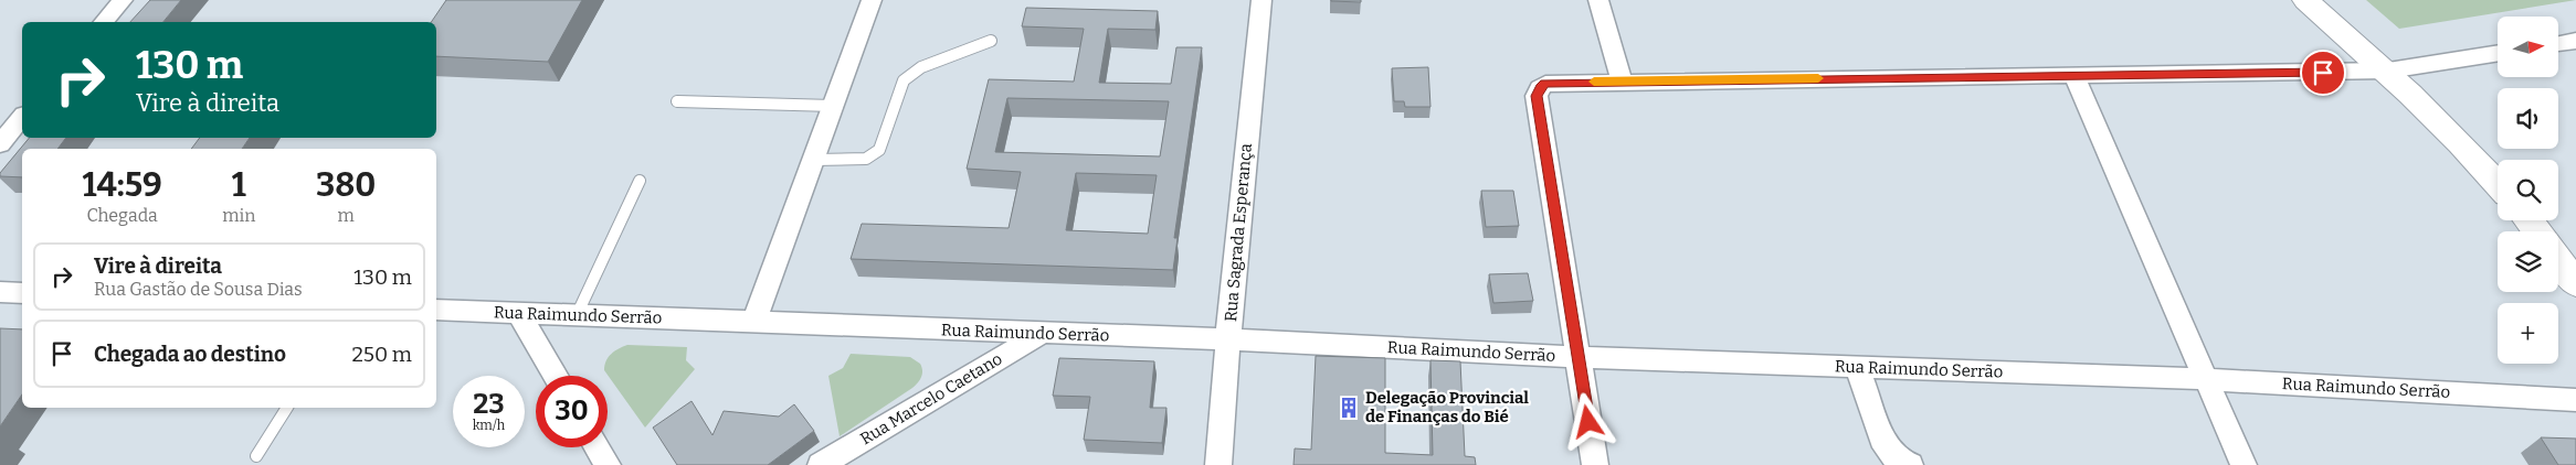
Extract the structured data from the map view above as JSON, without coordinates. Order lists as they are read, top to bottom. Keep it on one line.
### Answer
{"streets":{"street":["Rua Sagrada Esperança","Rua Raimundo Serrão","Rua Marcelo Caetano"]},"crossings":[["Rua Sagrada Esperança","Rua Raimundo Serrão"],["Rua Raimundo Serrão","Rua Marcelo Caetano"]],"places":{"building":["Delegação Provincial de Finanças do Bié"]},"north":"right","page":{"map_buttons":"+","turn":["130 m","Vire à direita"],"eta":["14:59","Chegada","1","min","380","m"],"list":[{"name":"Vire à direita","note":"Rua Gastão de Sousa Dias","value":"130 m"},{"name":"Chegada ao destino","value":"250 m"}],"speed":"23 km/h","limit":"30"}}
